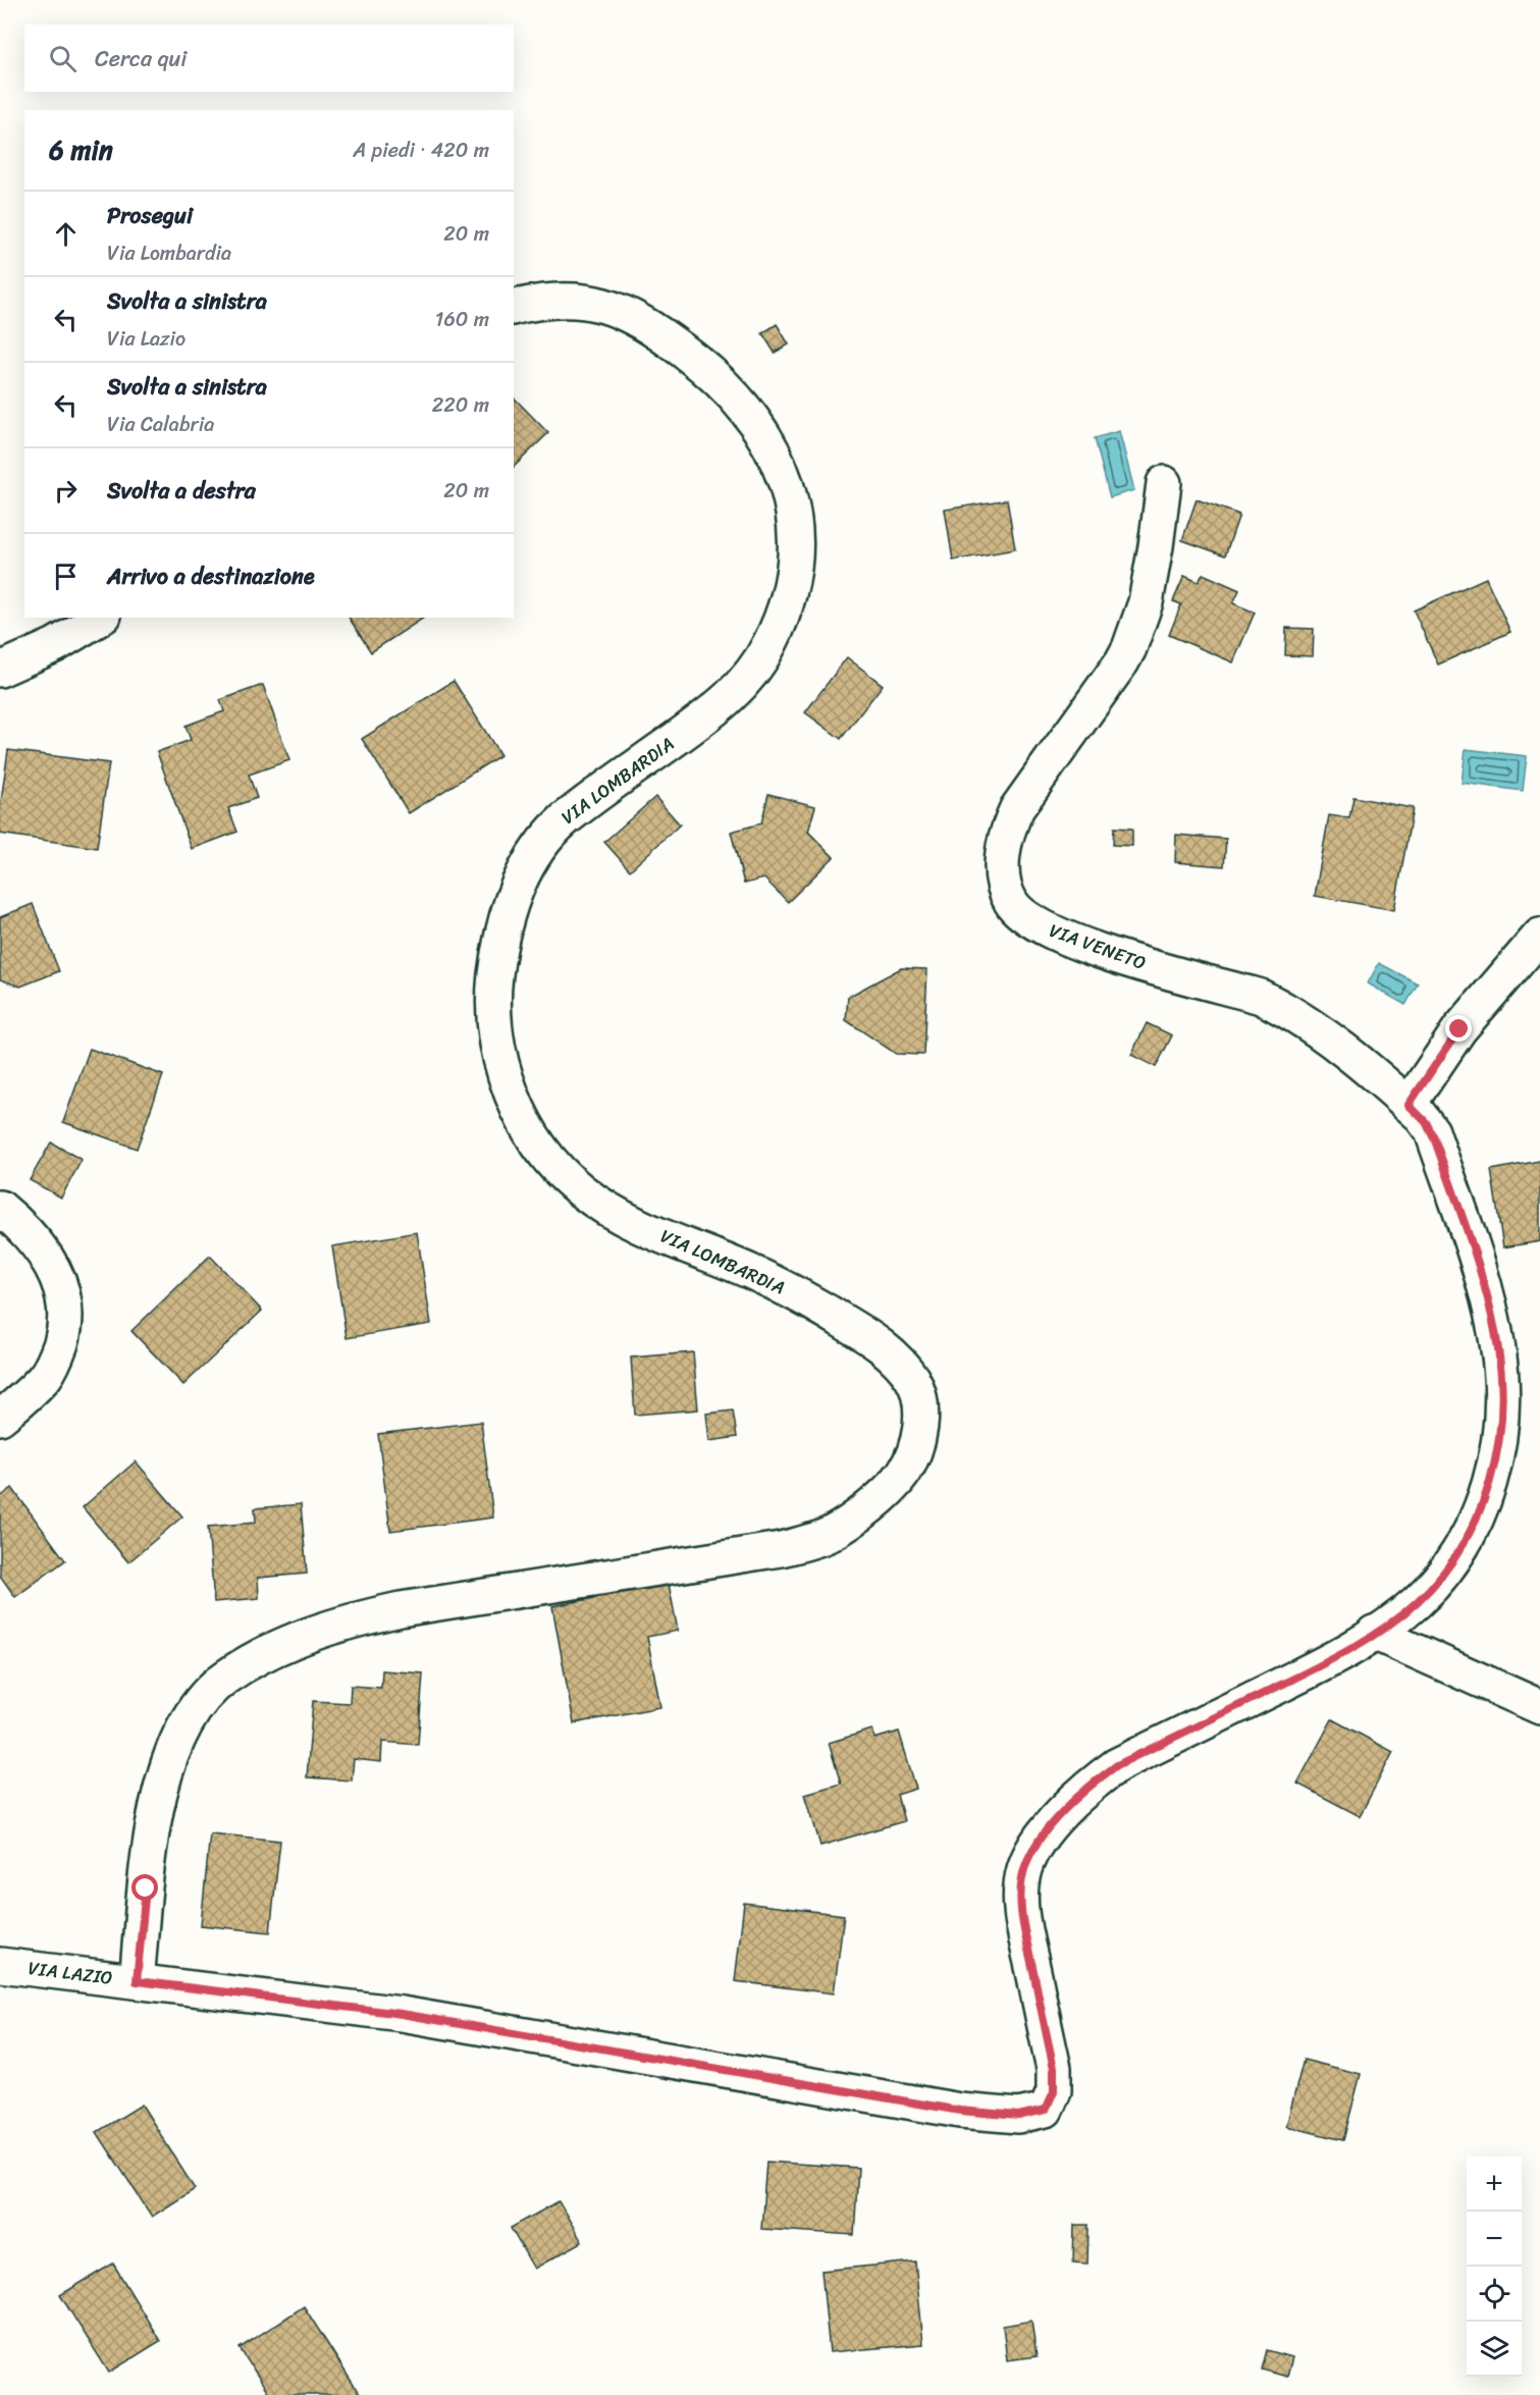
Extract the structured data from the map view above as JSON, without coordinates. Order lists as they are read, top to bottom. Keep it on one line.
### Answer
{"streets":{"street":["VIA LOMBARDIA","VIA VENETO","VIA LAZIO"]},"crossings":[["VIA LOMBARDIA","VIA LAZIO"]],"page":{"search":"Cerca qui","heading":["6 min","A piedi · 420 m"],"list":[["Prosegui","Via Lombardia","20 m"],["Svolta a sinistra","Via Lazio","160 m"],["Svolta a sinistra","Via Calabria","220 m"],["Svolta a destra","20 m"],"Arrivo a destinazione"],"map_buttons":["+","−"]}}
